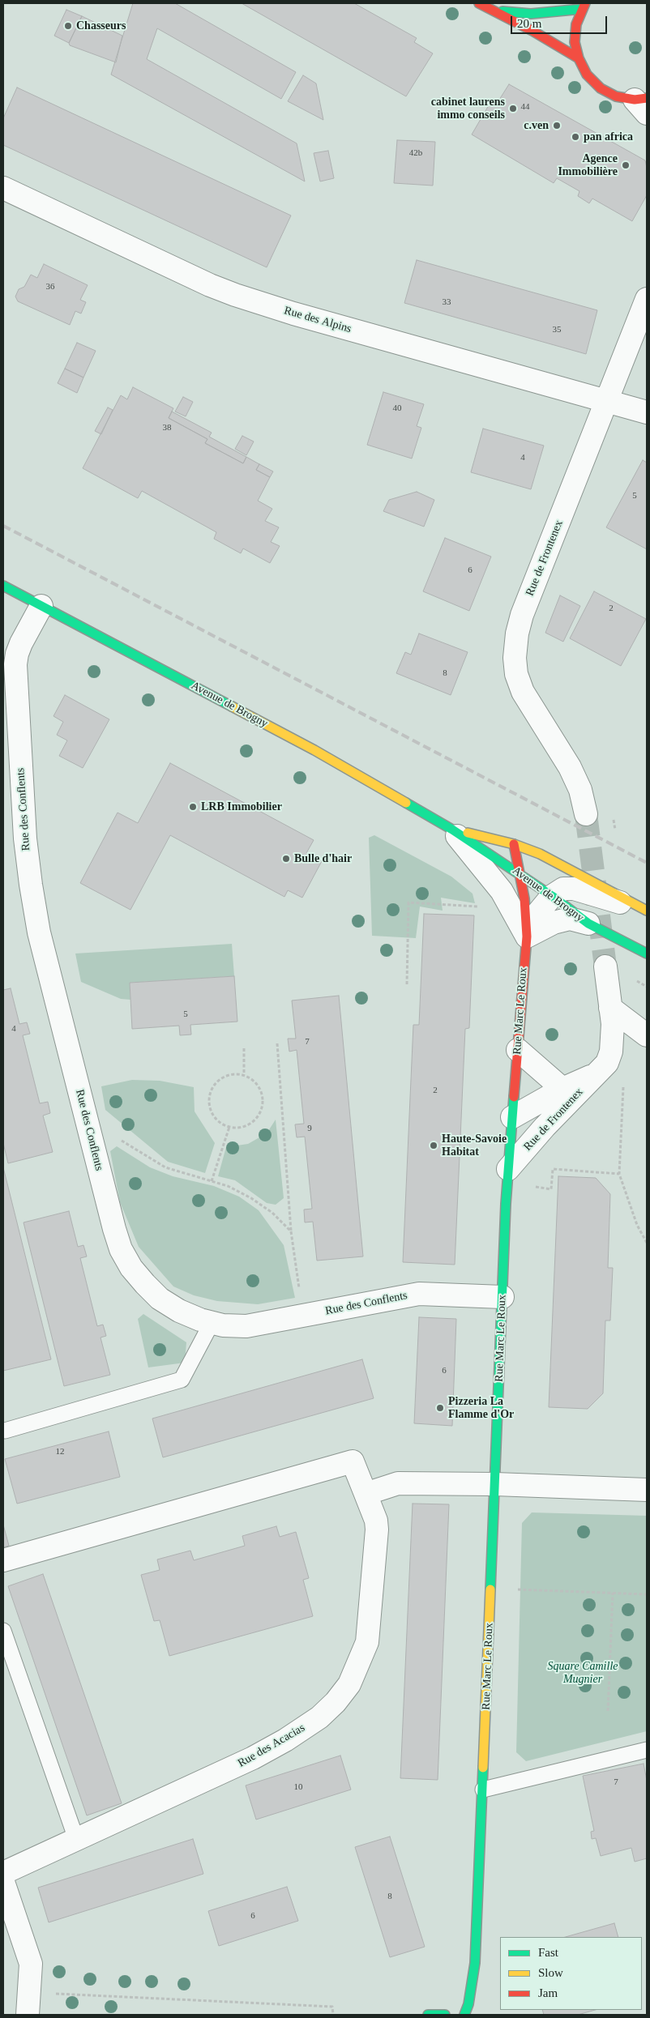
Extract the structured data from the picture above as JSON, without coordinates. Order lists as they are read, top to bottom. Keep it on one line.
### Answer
{"streets":{"main road":["Avenue de Brogny","Rue Marc Le Roux"],"street":["Rue des Alpins","Rue de Frontenex","Rue des Conflents","Rue des Acacias"]},"crossings":[["Rue des Alpins","Rue de Frontenex"],["Rue de Frontenex","Rue Marc Le Roux"],["Avenue de Brogny","Rue des Conflents"],["Avenue de Brogny","Rue Marc Le Roux"],["Rue des Conflents","Rue Marc Le Roux"]],"parks":["Square Camille Mugnier"],"places":["Chasseurs","cabinet laurens immo conseils","c.ven","pan africa","Agence Immobilière","LRB Immobilier","Bulle d'hair","Haute-Savoie Habitat","Pizzeria La Flamme d'Or"],"house_numbers":["44","42b","36","33","35","40","38","4","5","6","2","8","5","4","7","2","9","6","12","7","10","8","6"],"legend":["Fast","Slow","Jam"],"scale_bar":"20 m"}
